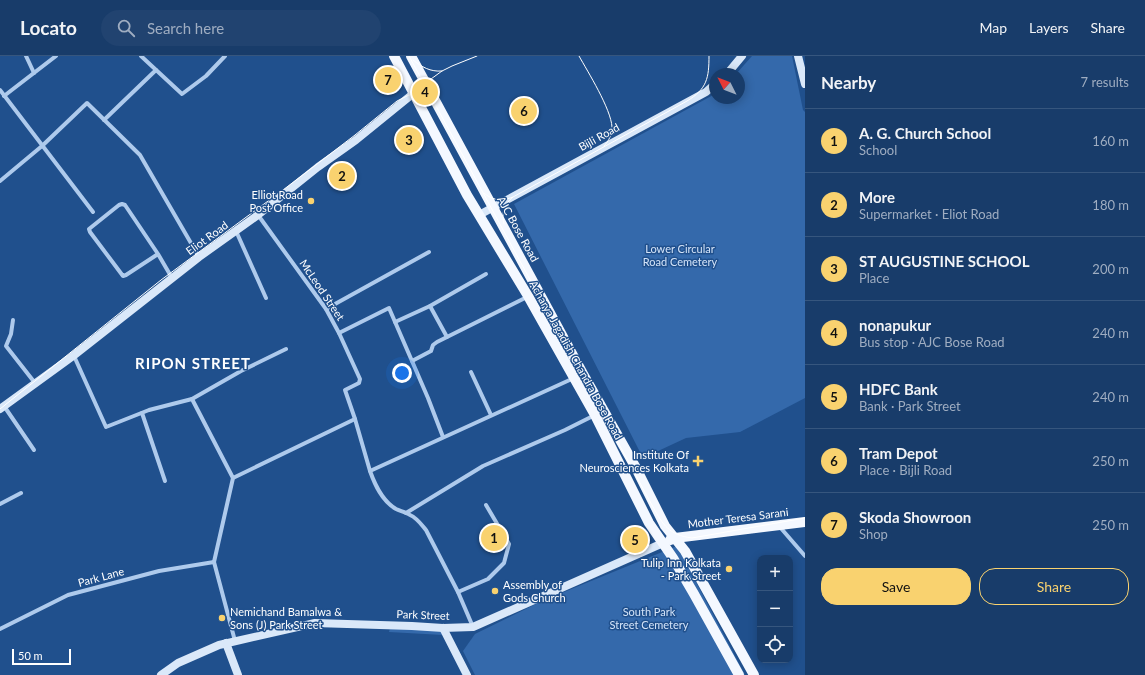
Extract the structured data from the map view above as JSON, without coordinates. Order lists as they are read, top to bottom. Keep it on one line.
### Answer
{"streets":{"main road":["AJC Bose Road","Acharya Jagadish Chandra Bose Road","Mother Teresa Sarani","Park Street"],"street":["Bijli Road","Eliot Road","McLeod Street","Park Lane"]},"crossings":[["Bijli Road","AJC Bose Road"],["Bijli Road","Acharya Jagadish Chandra Bose Road"],["AJC Bose Road","Eliot Road"],["AJC Bose Road","Acharya Jagadish Chandra Bose Road"],["AJC Bose Road","Mother Teresa Sarani"],["AJC Bose Road","Park Street"],["Eliot Road","McLeod Street"],["Eliot Road","Acharya Jagadish Chandra Bose Road"],["Acharya Jagadish Chandra Bose Road","Park Street"],["Mother Teresa Sarani","Park Street"]],"districts":["RIPON STREET"],"parks":["Lower Circular Road Cemetery","South Park Street Cemetery"],"places":{"other":["Elliot Road Post Office","Tulip Inn Kolkata - Park Street","Assembly of Gods Church","Nemichand Bamalwa & Sons (J) Park Street"],"health":["Institute Of Neurosciences Kolkata"]},"scale_bar":"50 m","north":"top left","page":{"header":"Locato","search":"Search here","nav":["Map","Layers","Share"],"heading":["Nearby","7 results"],"pins":["7","4","6","3","2","1","5"],"list":[{"mark":"1","name":"A. G. Church School","note":"School","value":"160 m"},{"mark":"2","name":"More","note":"Supermarket · Eliot Road","value":"180 m"},{"mark":"3","name":"ST AUGUSTINE SCHOOL","note":"Place","value":"200 m"},{"mark":"4","name":"nonapukur","note":"Bus stop · AJC Bose Road","value":"240 m"},{"mark":"5","name":"HDFC Bank","note":"Bank · Park Street","value":"240 m"},{"mark":"6","name":"Tram Depot","note":"Place · Bijli Road","value":"250 m"},{"mark":"7","name":"Skoda Showroon","note":"Shop","value":"250 m"}],"map_buttons":["+","−"],"buttons":["Save","Share"],"scale":"50 m"}}
